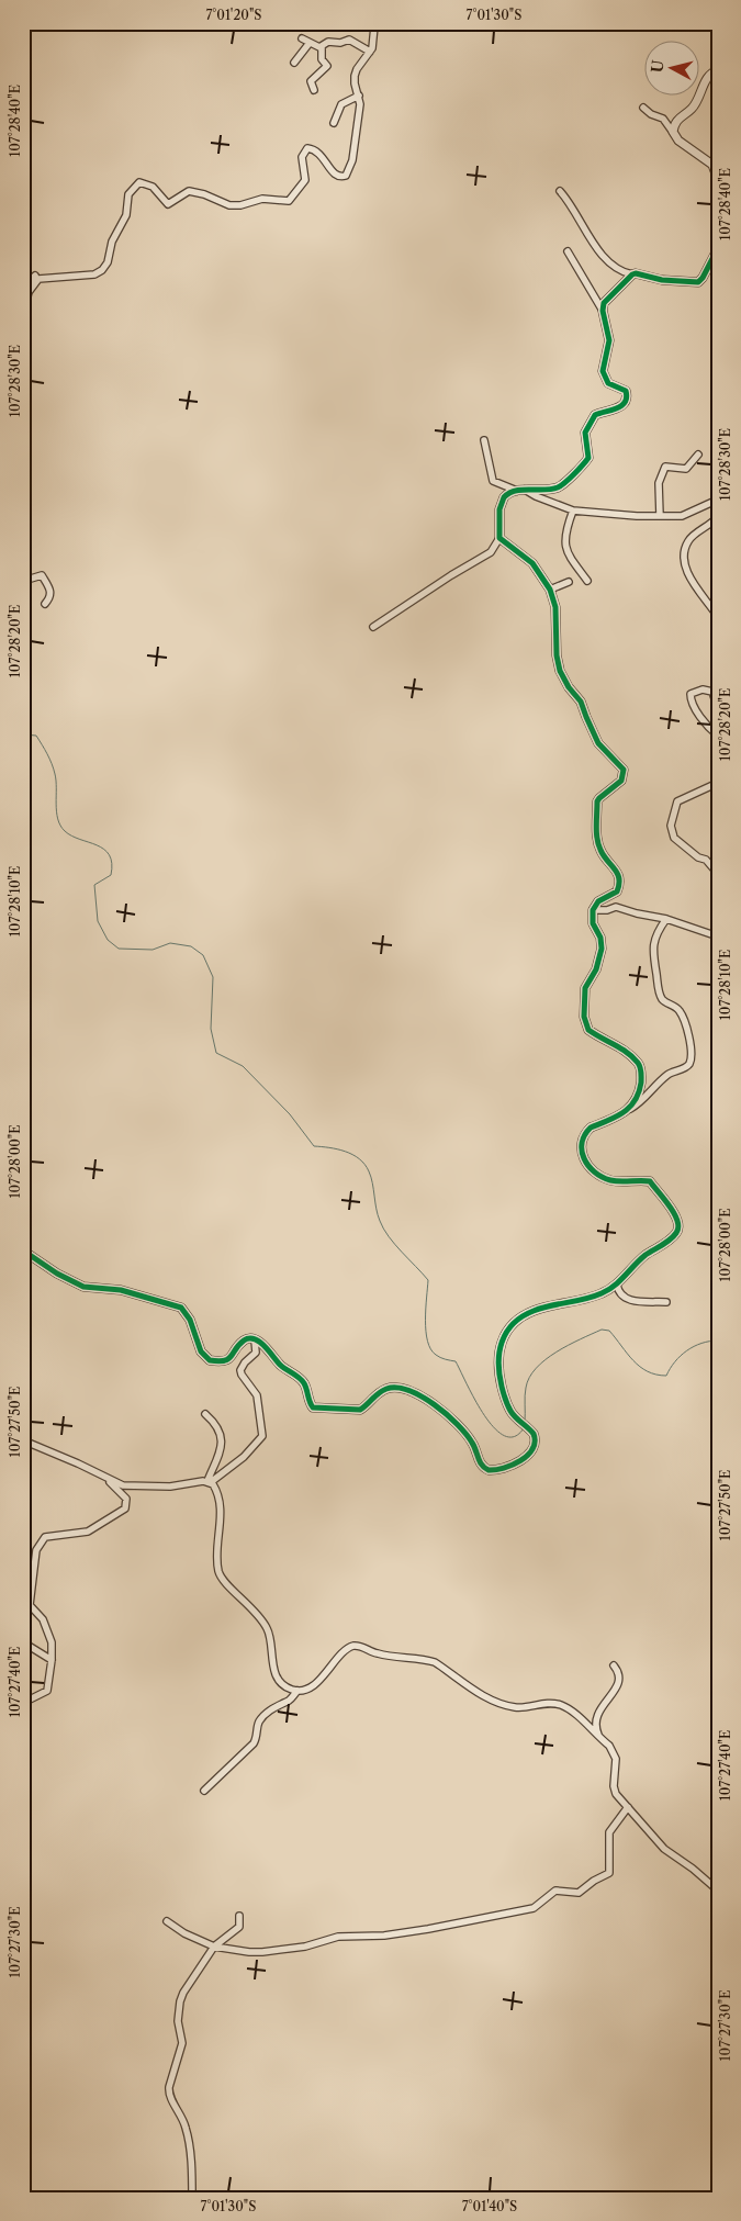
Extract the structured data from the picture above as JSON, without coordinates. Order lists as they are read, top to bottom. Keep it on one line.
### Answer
{"north":"left","coordinates":["7°01'20\"S","7°01'30\"S","107°28'40\"E","107°28'30\"E","107°28'20\"E","107°28'10\"E","107°28'00\"E","107°27'50\"E","107°27'40\"E","107°27'30\"E","7°01'40\"S"]}
